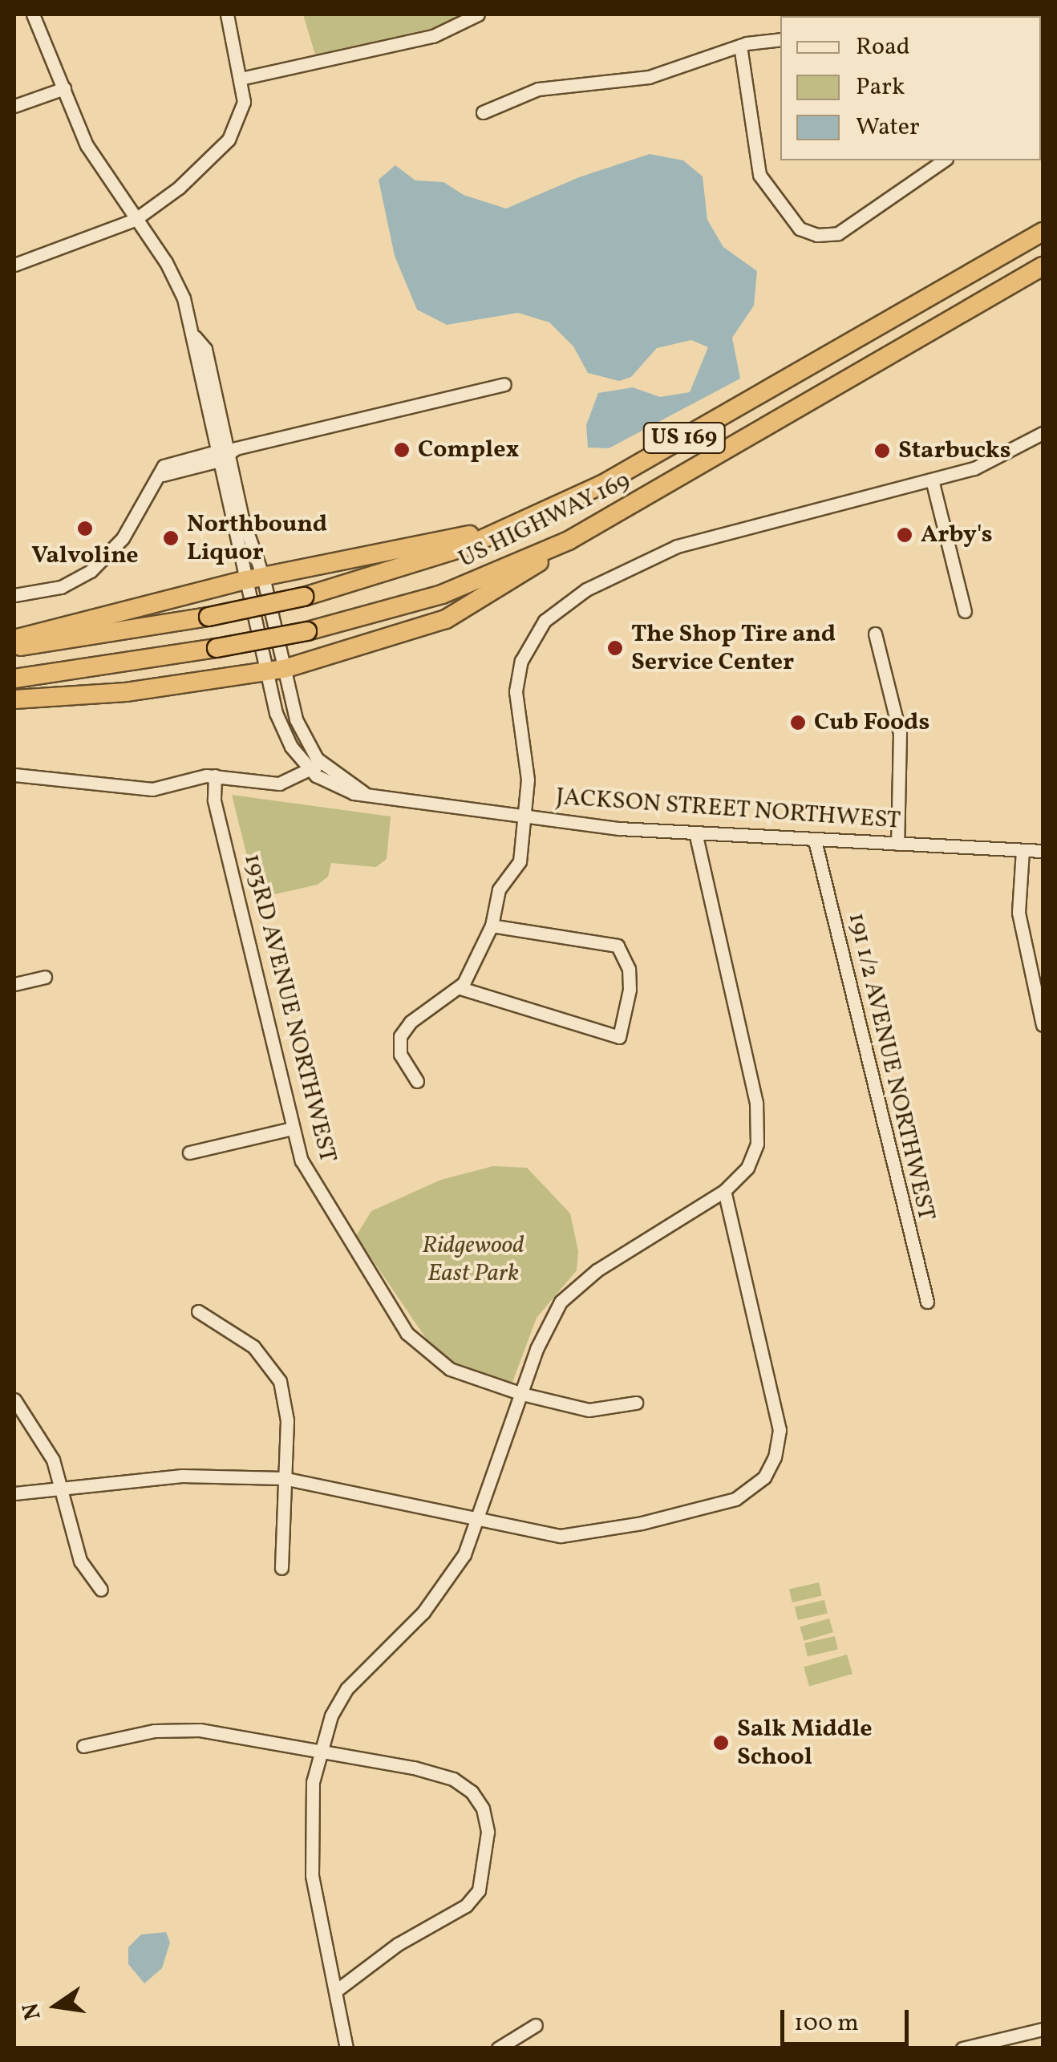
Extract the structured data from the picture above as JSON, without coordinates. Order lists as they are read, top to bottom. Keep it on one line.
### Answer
{"streets":{"highway":["US 169","US HIGHWAY 169"],"street":["JACKSON STREET NORTHWEST","193RD AVENUE NORTHWEST","191 1/2 AVENUE NORTHWEST"]},"crossings":[["JACKSON STREET NORTHWEST","191 1/2 AVENUE NORTHWEST"]],"parks":["Ridgewood East Park"],"places":["Complex","Starbucks","Valvoline","Arby's","Northbound Liquor","The Shop Tire and Service Center","Cub Foods","Salk Middle School"],"legend":["Road","Park","Water"],"scale_bar":"100 m","north":"left"}
